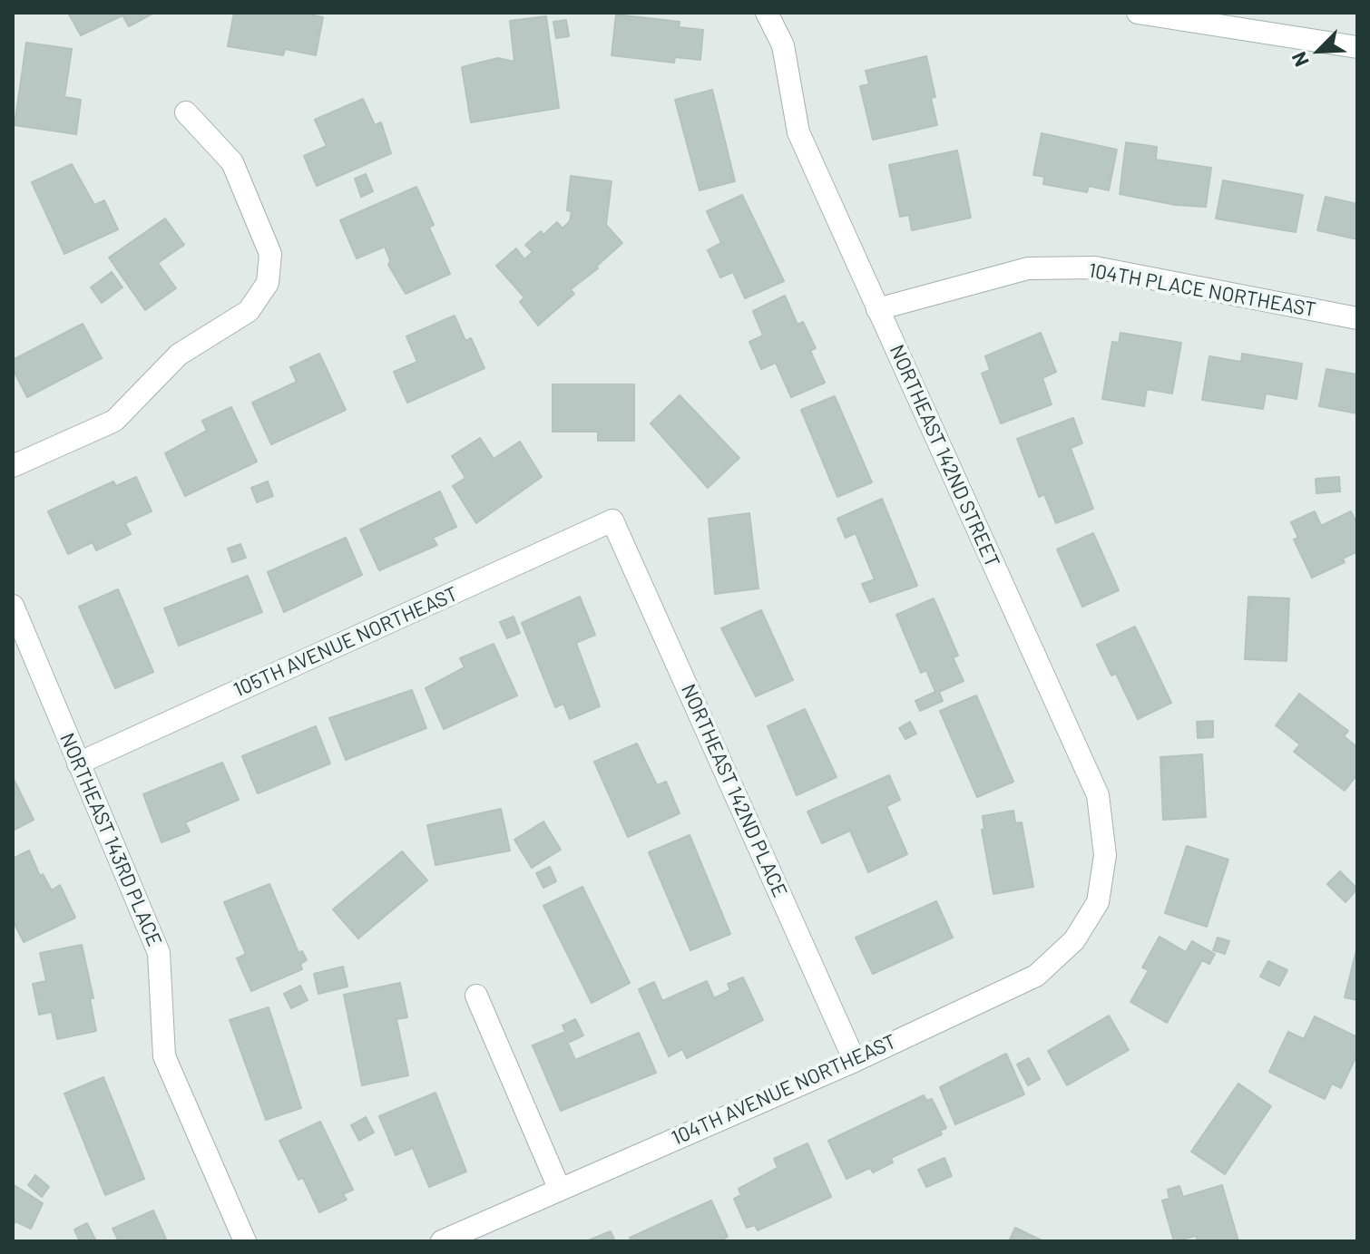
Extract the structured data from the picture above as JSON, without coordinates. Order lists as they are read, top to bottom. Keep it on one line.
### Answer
{"streets":{"street":["104TH PLACE NORTHEAST","NORTHEAST 142ND STREET","105TH AVENUE NORTHEAST","NORTHEAST 142ND PLACE","NORTHEAST 143RD PLACE","104TH AVENUE NORTHEAST"]},"crossings":[["104TH PLACE NORTHEAST","NORTHEAST 142ND STREET"],["NORTHEAST 142ND STREET","104TH AVENUE NORTHEAST"],["105TH AVENUE NORTHEAST","NORTHEAST 142ND PLACE"],["105TH AVENUE NORTHEAST","NORTHEAST 143RD PLACE"],["NORTHEAST 142ND PLACE","104TH AVENUE NORTHEAST"]],"north":"bottom left"}
